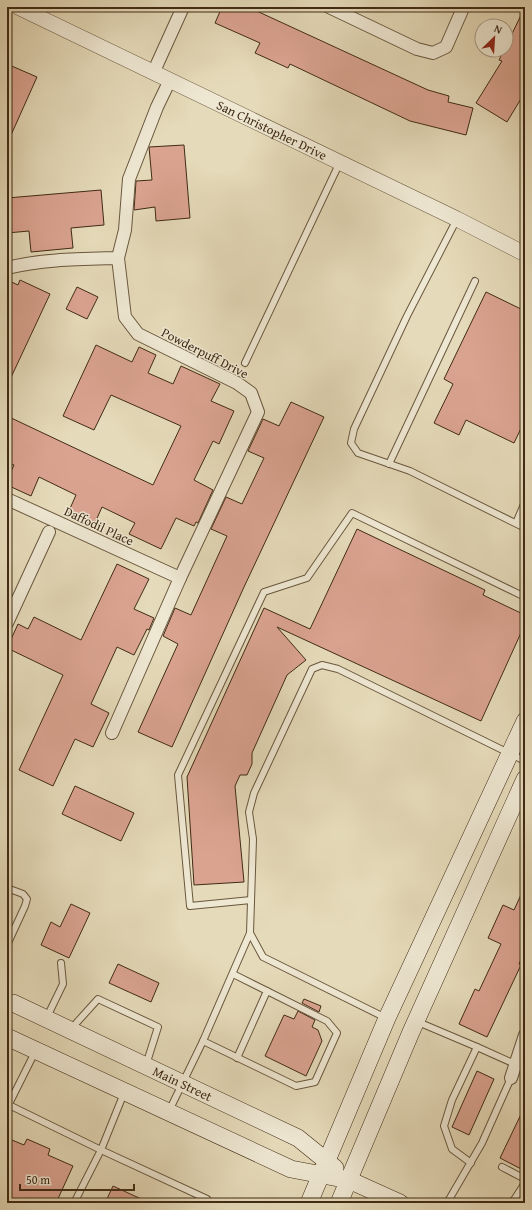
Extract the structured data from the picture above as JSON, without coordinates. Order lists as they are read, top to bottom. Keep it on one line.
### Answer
{"streets":{"main road":["Main Street"],"street":["San Christopher Drive","Powderpuff Drive","Daffodil Place"]},"crossings":[["San Christopher Drive","Powderpuff Drive"],["Powderpuff Drive","Daffodil Place"]],"scale_bar":"50 m","north":"top right"}
